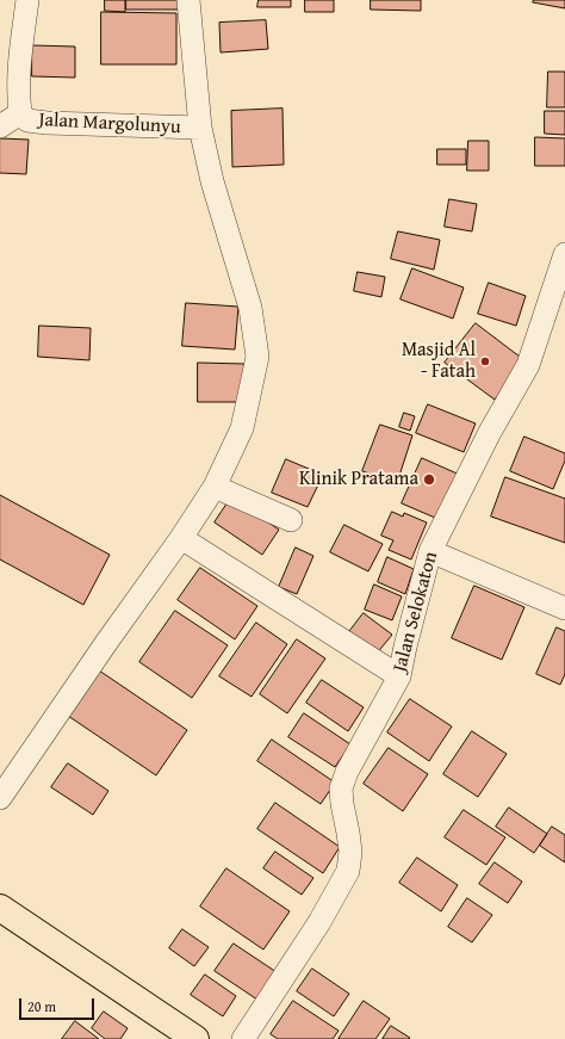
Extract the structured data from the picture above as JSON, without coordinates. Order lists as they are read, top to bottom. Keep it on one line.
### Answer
{"streets":{"street":["Jalan Margolunyu","Jalan Selokaton"]},"places":["Masjid Al - Fatah","Klinik Pratama"],"scale_bar":"20 m"}
